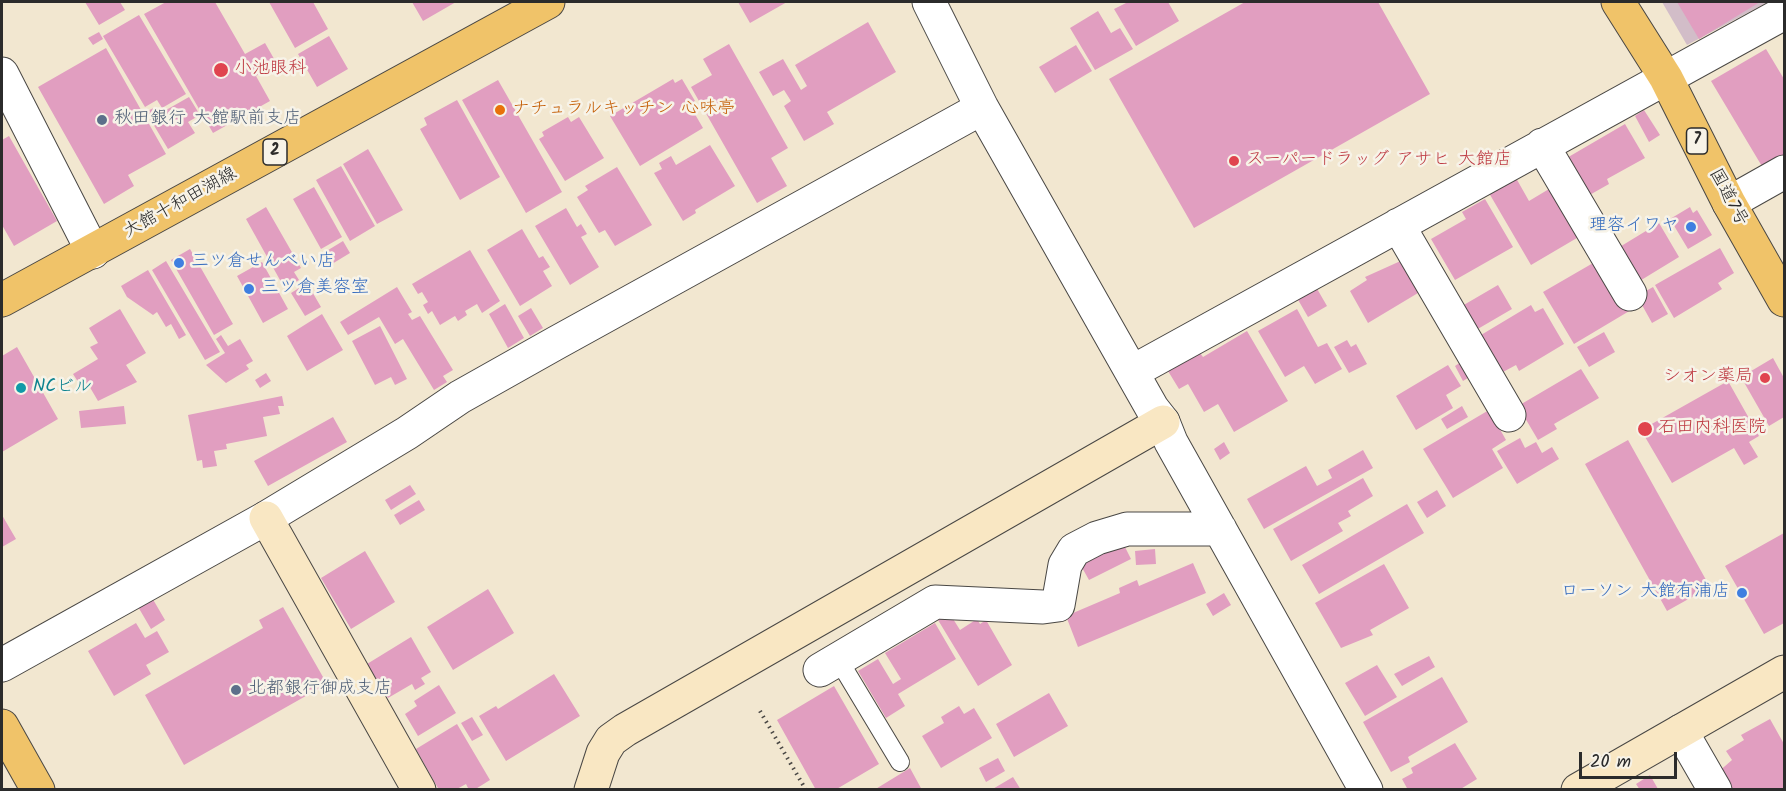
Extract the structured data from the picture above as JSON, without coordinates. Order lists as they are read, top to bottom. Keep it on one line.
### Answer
{"streets":{"main road":["7","2","国道7号","大館十和田湖線"]},"places":["小池眼科","ナチュラルキッチン 心味亭","秋田銀行 大館駅前支店","スーパードラッグ アサヒ 大館店","理容イワヤ","三ツ倉せんべい店","三ツ倉美容室","シオン薬局","NCビル","石田内科医院","ローソン 大館有浦店","北都銀行御成支店"],"scale_bar":"20 m"}
